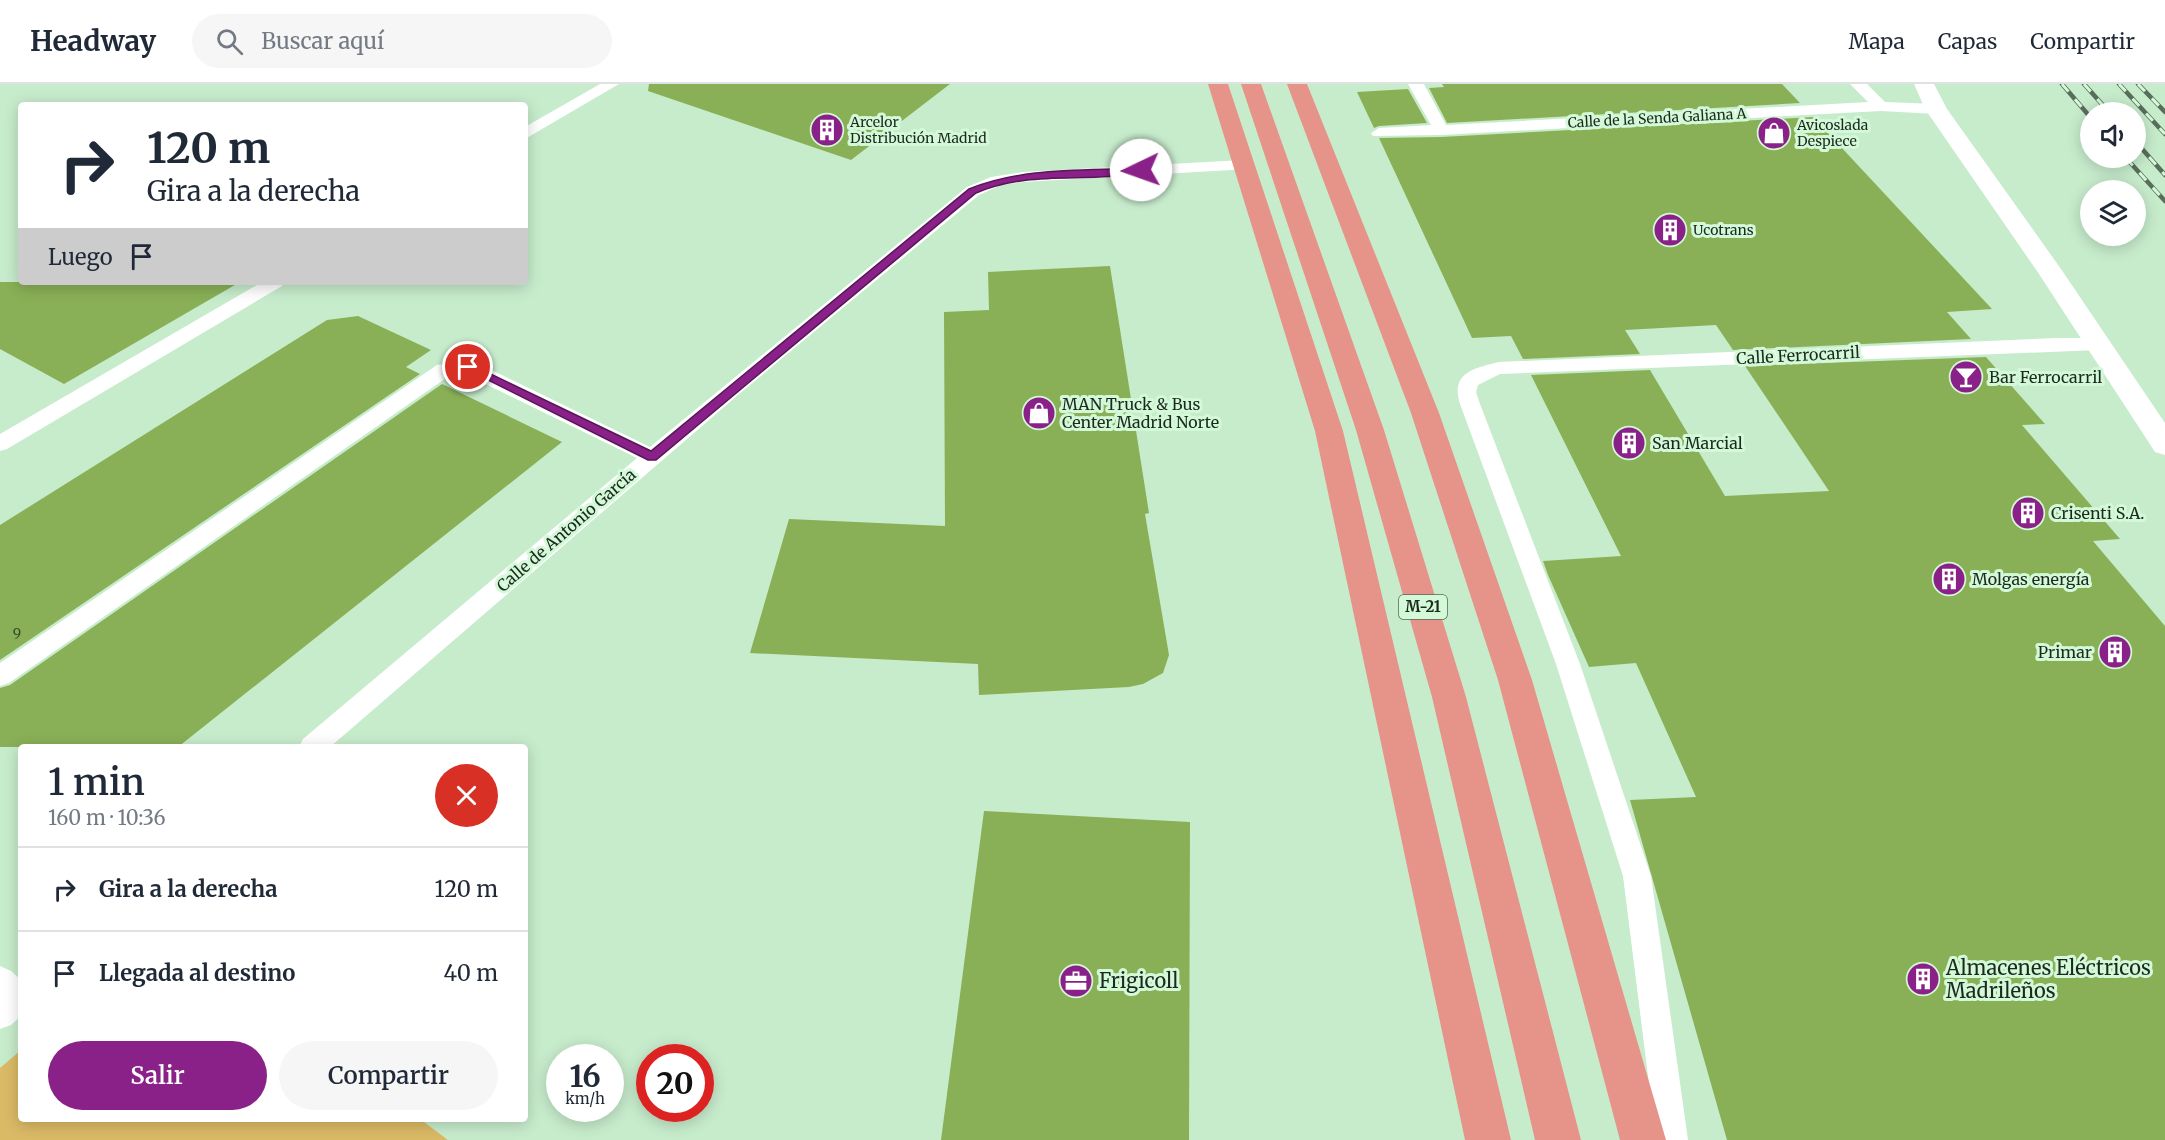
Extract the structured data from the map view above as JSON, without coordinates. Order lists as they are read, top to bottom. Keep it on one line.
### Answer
{"streets":{"highway":["M-21"],"lane":["Calle de la Senda Galiana A","Calle Ferrocarril","Calle de Antonio García"]},"places":{"building":["Arcelor Distribución Madrid","Ucotrans","San Marcial","Crisenti S.A.","Molgas energía","Primar","Almacenes Eléctricos Madrileños"],"shop":["Avicoslada Despiece","MAN Truck & Bus Center Madrid Norte"],"bar":["Bar Ferrocarril"],"office":["Frigicoll"]},"house_numbers":["9"],"page":{"header":"Headway","search":"Buscar aquí","nav":["Mapa","Capas","Compartir"],"turn":["120 m","Gira a la derecha"],"then":"Luego","heading":["1 min","160 m · 10:36"],"list":[{"name":"Gira a la derecha","value":"120 m"},{"name":"Llegada al destino","value":"40 m"}],"buttons":["Salir","Compartir"],"speed":"16 km/h","limit":"20"}}
